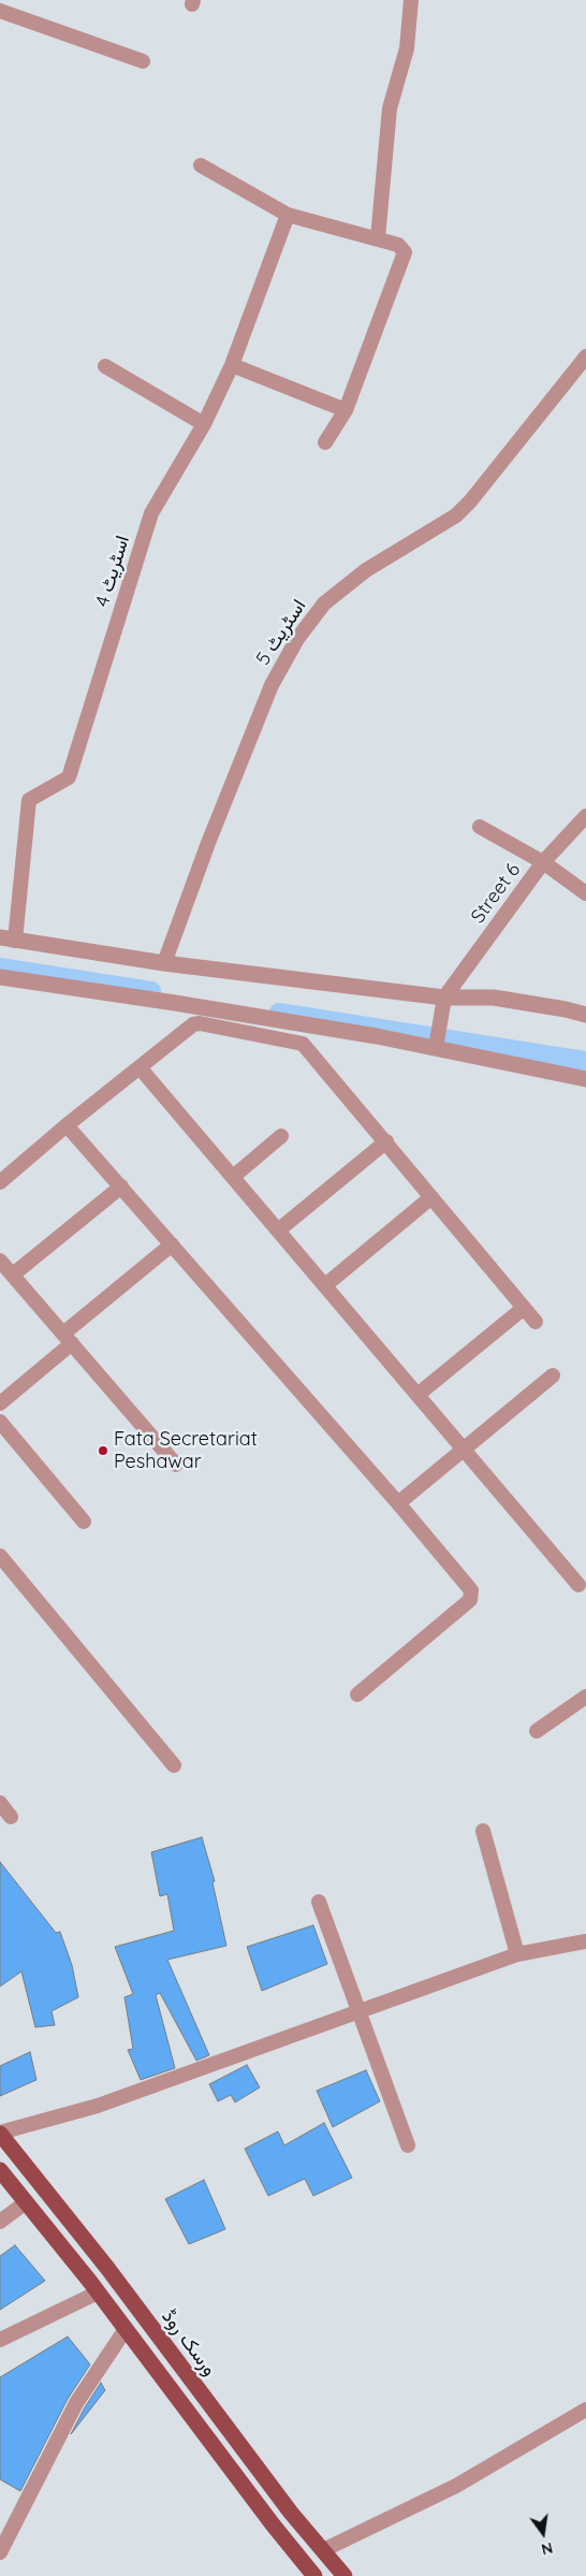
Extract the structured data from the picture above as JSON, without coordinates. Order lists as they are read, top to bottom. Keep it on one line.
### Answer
{"streets":{"main road":["ورسک روڈ"],"street":["اسٹریٹ 4","اسٹریٹ 5","Street 6"]},"places":["Fata Secretariat Peshawar"],"north":"bottom"}
